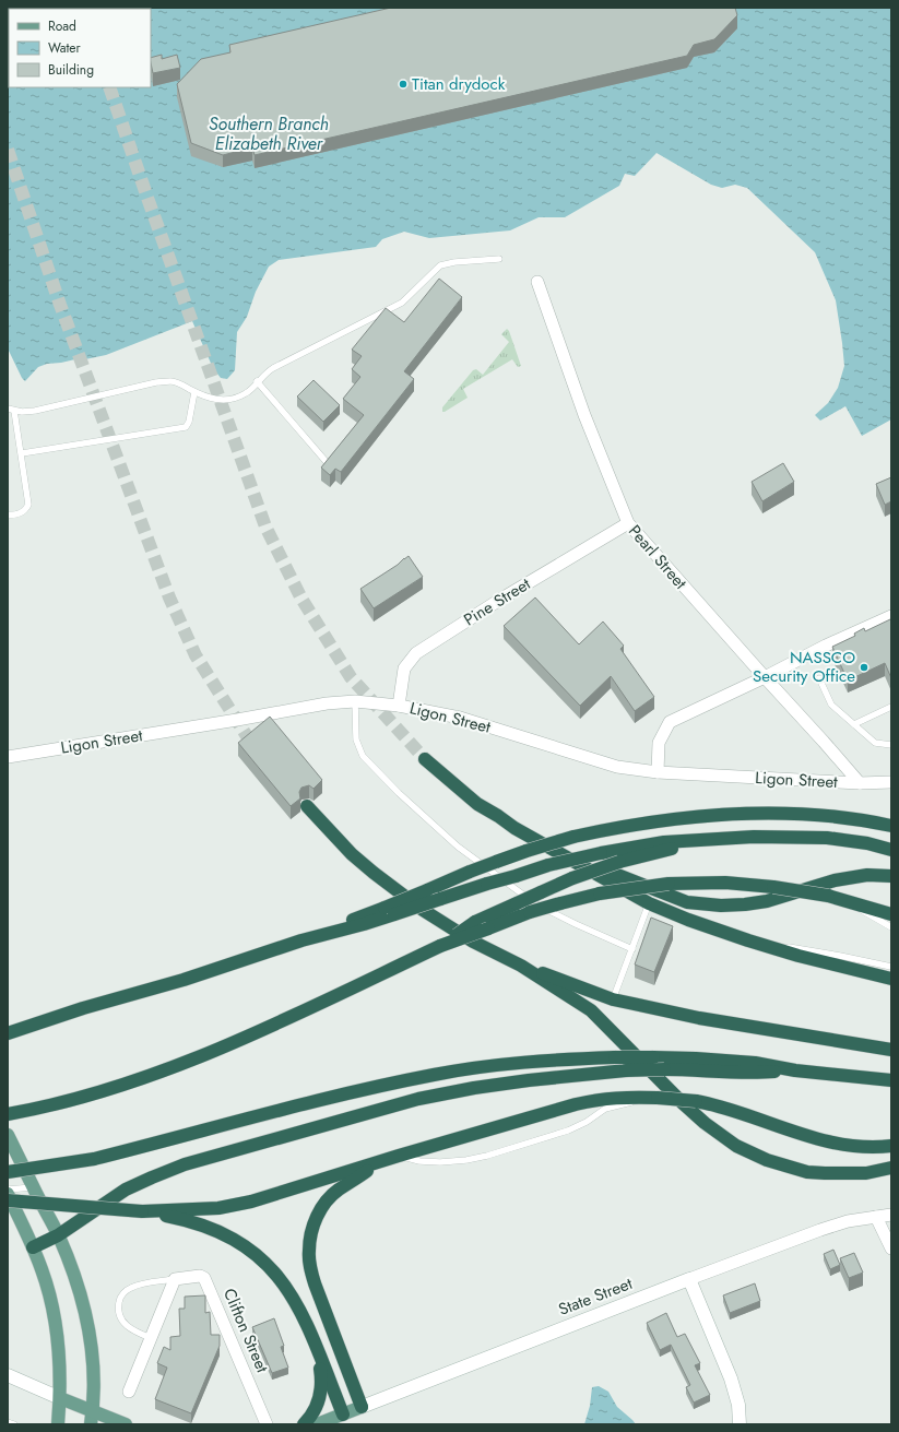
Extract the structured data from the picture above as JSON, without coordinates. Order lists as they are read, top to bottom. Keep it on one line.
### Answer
{"streets":{"main road":["State Street"],"street":["Pearl Street","Pine Street","Ligon Street","Clifton Street"]},"crossings":[["Pearl Street","Pine Street"],["Pearl Street","Ligon Street"],["Pine Street","Ligon Street"]],"water":["Southern Branch Elizabeth River"],"places":["Titan drydock","NASSCO Security Office"],"legend":["Road","Water","Building"]}
